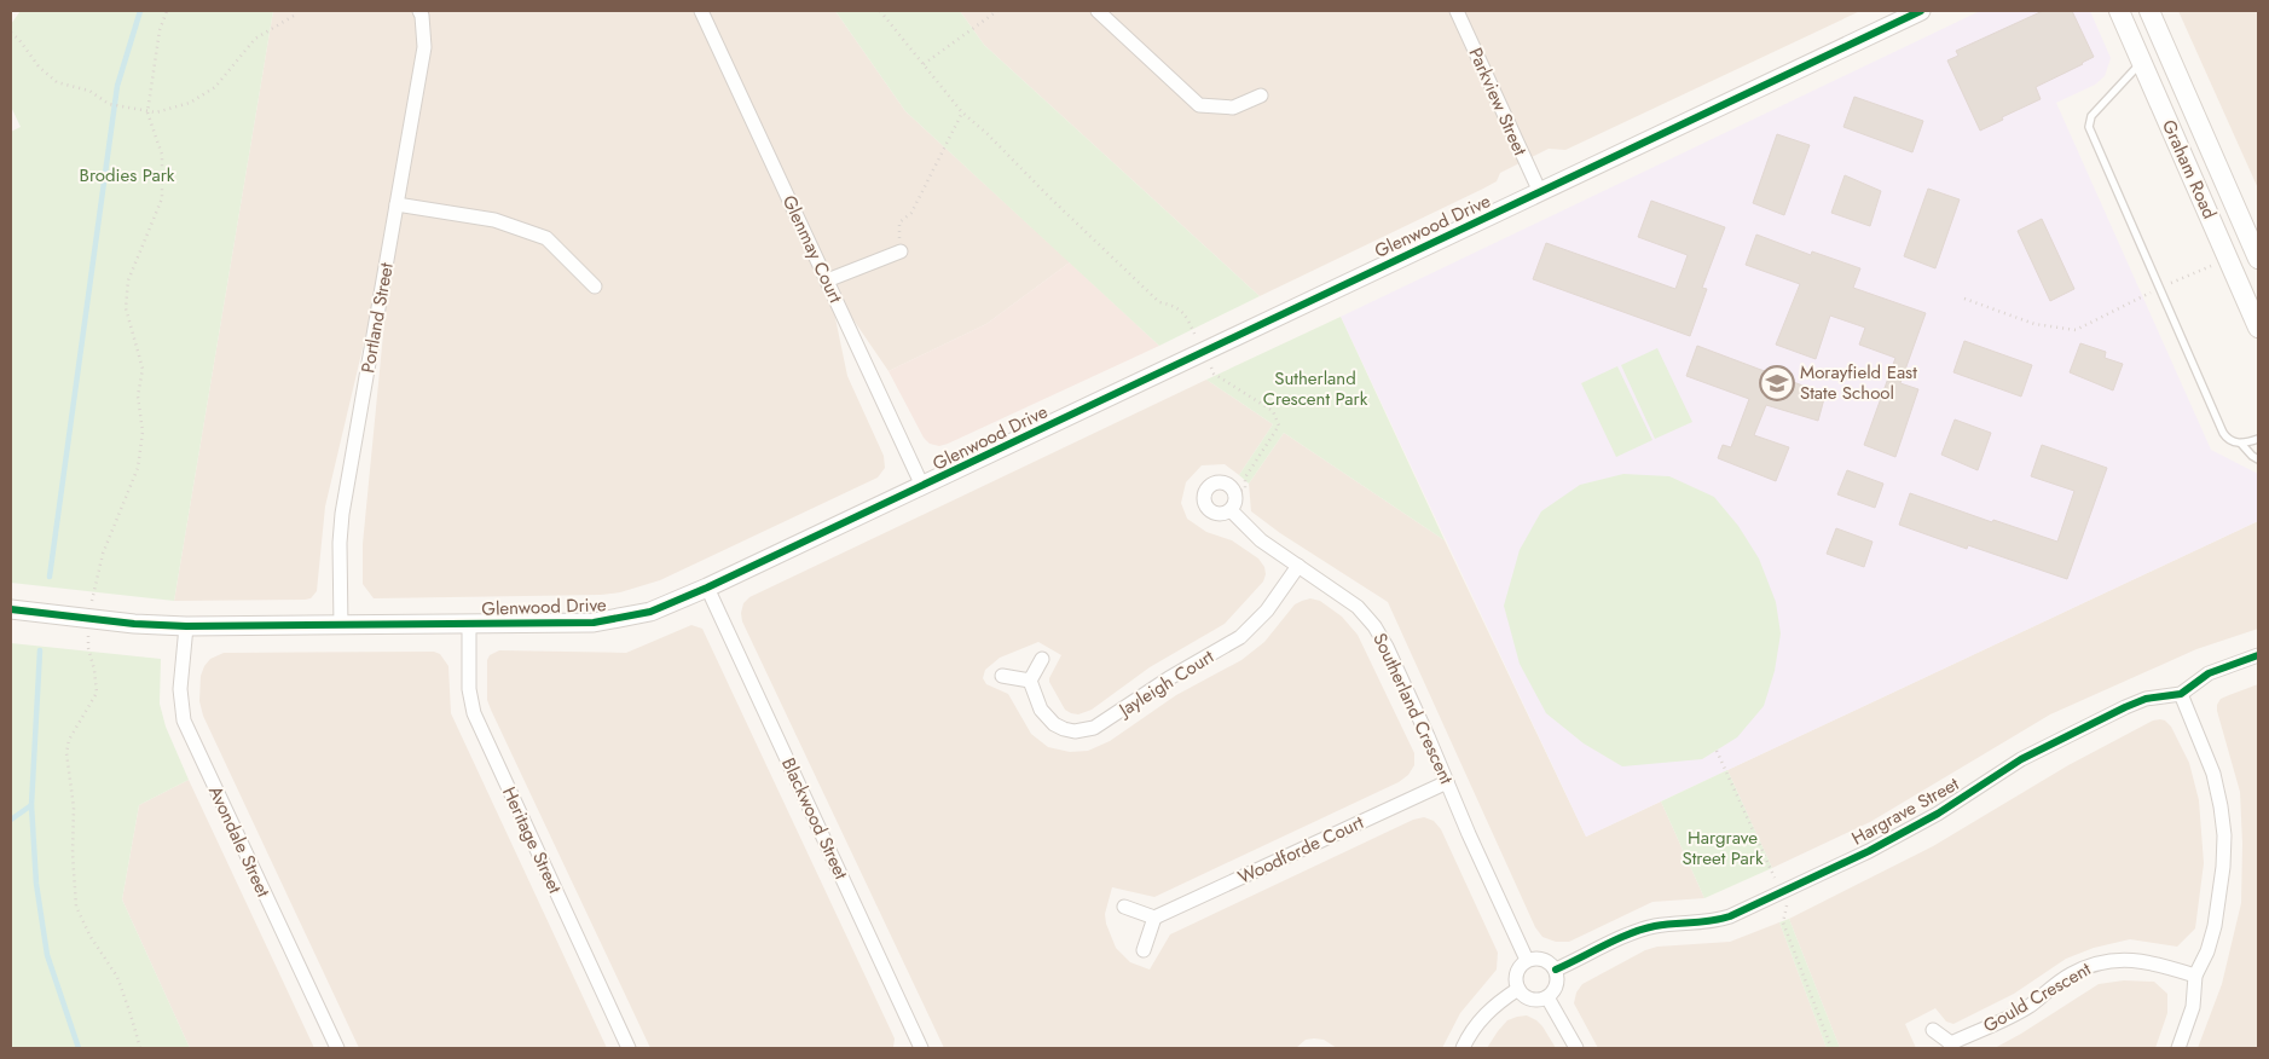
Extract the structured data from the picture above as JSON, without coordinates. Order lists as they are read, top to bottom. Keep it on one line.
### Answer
{"streets":{"main road":["Graham Road"],"street":["Parkview Street","Glenwood Drive","Glenmay Court","Portland Street","Jayleigh Court","Southerland Crescent","Hargrave Street","Blackwood Street","Heritage Street","Avondale Street","Woodforde Court","Gould Crescent"]},"crossings":[["Parkview Street","Glenwood Drive"],["Glenwood Drive","Glenmay Court"],["Glenwood Drive","Portland Street"],["Glenwood Drive","Blackwood Street"],["Glenwood Drive","Heritage Street"],["Glenwood Drive","Avondale Street"],["Jayleigh Court","Southerland Crescent"],["Southerland Crescent","Hargrave Street"],["Southerland Crescent","Woodforde Court"]],"parks":["Brodies Park","Sutherland Crescent Park","Hargrave Street Park"],"places":{"school or university":["Morayfield East State School"]}}
